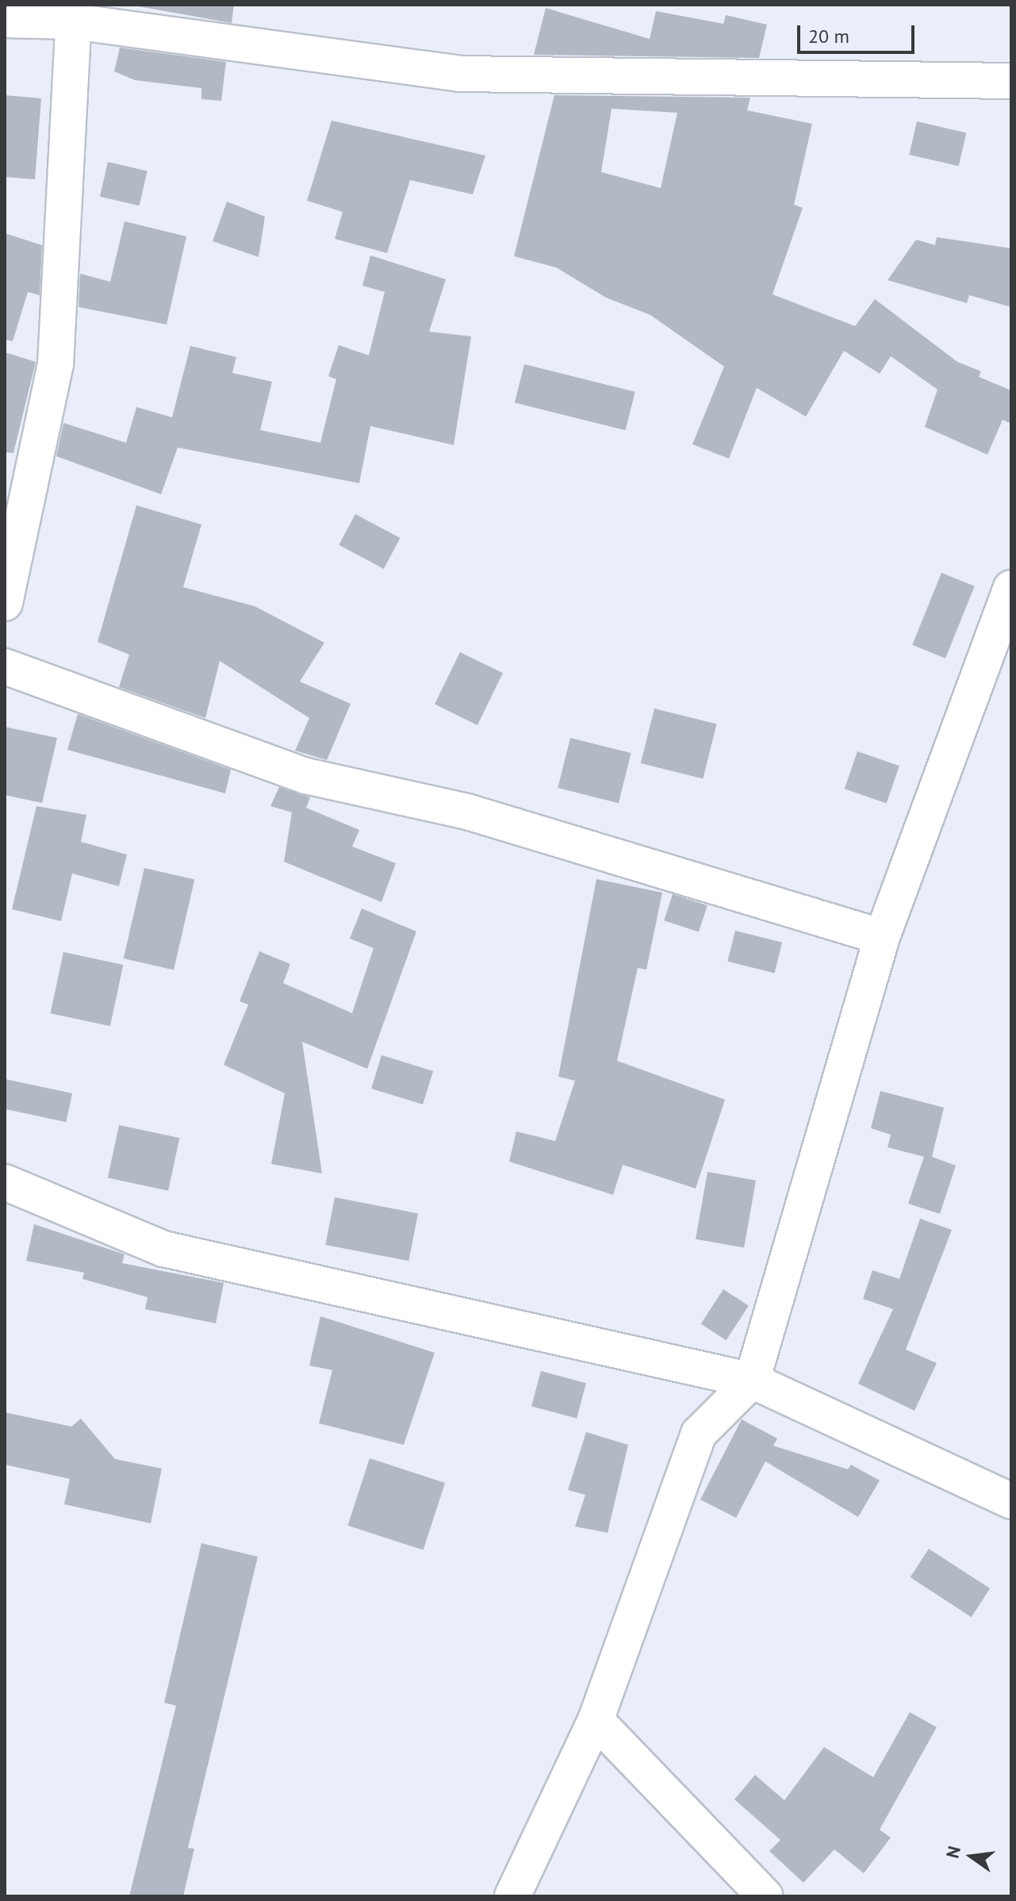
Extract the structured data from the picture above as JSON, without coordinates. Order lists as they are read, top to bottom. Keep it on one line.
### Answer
{"scale_bar":"20 m","north":"left"}
